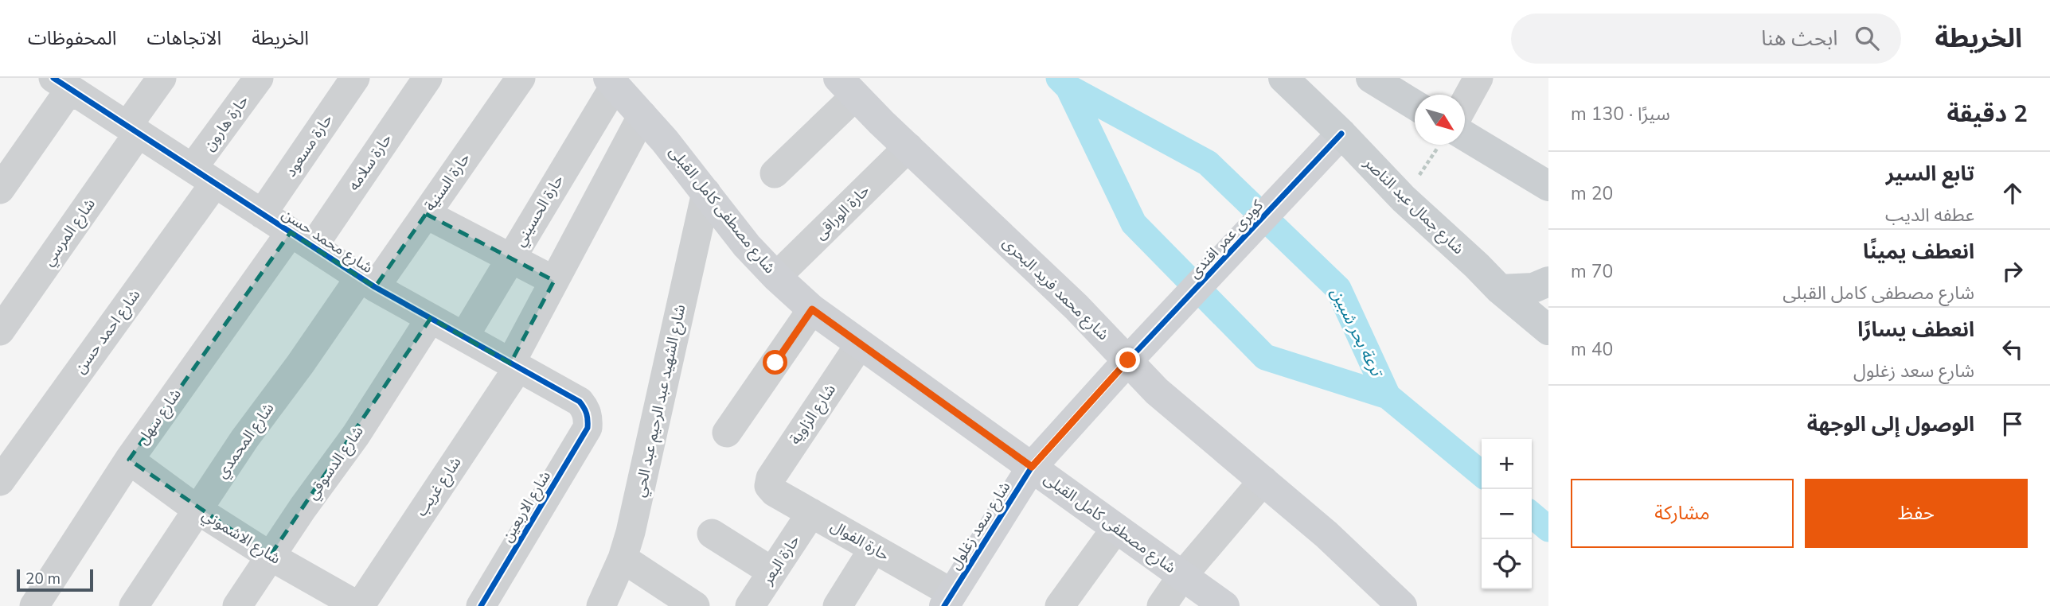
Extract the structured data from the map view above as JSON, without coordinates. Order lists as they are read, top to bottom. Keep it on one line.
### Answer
{"streets":{"main road":["شارع جمال عبد الناصر","شارع مصطفى كامل القبلى","كوبرى عمر افندى","شارع محمد فريد البحرى","شارع سعد زغلول"],"street":["حارة هارون","حارة مسعود","حارة سلامه","حارة السنية","حارة الحسيني","حارة الوراقى","شارع المرسي","شارع محمد حسن","شارع احمد حسن","شارع الشهيد عبد الرحيم عبد الحي","شارع الزاوية","شارع سهل","شارع المحمدي","شارع الدسوقي","شارع غريب","شارع الاربعين","شارع الاشموني","حارة الفوال","حارة البعر"]},"crossings":[["حارة هارون","شارع محمد حسن"],["حارة هارون","شارع احمد حسن"],["حارة مسعود","شارع محمد حسن"],["حارة سلامه","شارع محمد حسن"],["حارة سلامه","شارع سهل"],["حارة السنية","شارع محمد حسن"],["حارة السنية","شارع المحمدي"],["شارع جمال عبد الناصر","كوبرى عمر افندى"],["شارع مصطفى كامل القبلى","حارة الحسيني"],["شارع مصطفى كامل القبلى","حارة الوراقى"],["شارع مصطفى كامل القبلى","شارع الشهيد عبد الرحيم عبد الحي"],["شارع مصطفى كامل القبلى","شارع الزاوية"],["شارع مصطفى كامل القبلى","شارع غريب"],["شارع مصطفى كامل القبلى","شارع سعد زغلول"],["حارة الحسيني","شارع محمد حسن"],["حارة الوراقى","شارع محمد فريد البحرى"],["شارع المرسي","شارع محمد حسن"],["كوبرى عمر افندى","شارع محمد فريد البحرى"],["كوبرى عمر افندى","شارع سعد زغلول"],["شارع محمد حسن","شارع احمد حسن"],["شارع محمد حسن","شارع سهل"],["شارع محمد حسن","شارع المحمدي"],["شارع محمد حسن","شارع الدسوقي"],["شارع محمد حسن","شارع غريب"],["شارع محمد حسن","شارع الاربعين"],["شارع محمد فريد البحرى","شارع سعد زغلول"],["شارع الزاوية","حارة الفوال"],["شارع سهل","شارع الاشموني"],["شارع المحمدي","شارع الاشموني"],["شارع الدسوقي","شارع الاشموني"],["شارع غريب","شارع الاشموني"],["شارع سعد زغلول","حارة الفوال"],["حارة الفوال","حارة البعر"]],"water":["ترعة بحر شبين"],"scale_bar":"20 m","north":"bottom right","page":{"header":"الخريطة","search":"ابحث هنا","nav":["الخريطة","الاتجاهات","المحفوظات"],"heading":["2 دقيقة","سيرًا · 130 m"],"list":[["تابع السير","عطفه الديب","20 m"],["انعطف يمينًا","شارع مصطفى كامل القبلى","70 m"],["انعطف يسارًا","شارع سعد زغلول","40 m"],"الوصول إلى الوجهة"],"map_buttons":["+","−"],"buttons":["حفظ","مشاركة"],"scale":"20 m"}}
